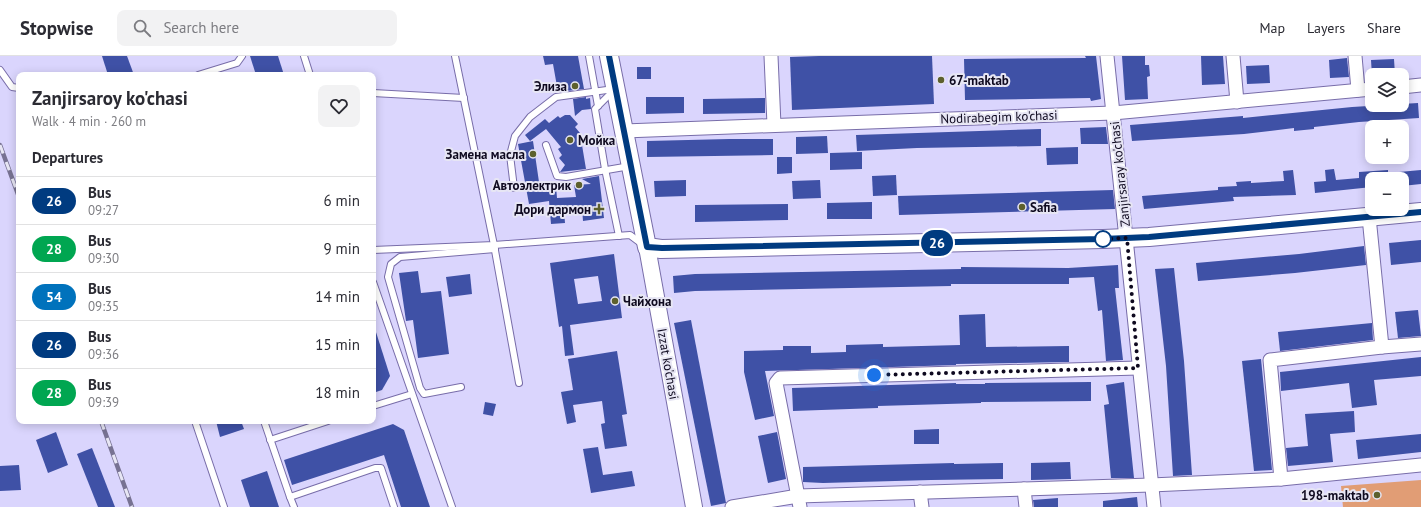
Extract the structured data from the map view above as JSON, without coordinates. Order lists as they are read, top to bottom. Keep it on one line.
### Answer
{"streets":{"main road":["Izzat ko'chasi"],"street":["Nodirabegim ko'chasi","Zanjirsaray ko'chasi"]},"crossings":[["Nodirabegim ko'chasi","Zanjirsaray ko'chasi"],["Nodirabegim ko'chasi","Izzat ko'chasi"]],"places":{"other":["67-maktab","Элиза","Мойка","Замена масла","Автоэлектрик","Safia","Чайхона","198-maktab"],"health":["Дори дармон"]},"lines":["bus line 26"],"page":{"header":"Stopwise","search":"Search here","nav":["Map","Layers","Share"],"on_map":"26","map_buttons":["+","−"],"heading":[["Zanjirsaroy ko'chasi","Walk · 4 min · 260 m"],"Departures"],"list":[{"mark":"26","name":"Bus","note":"09:27","value":"6 min"},{"mark":"28","name":"Bus","note":"09:30","value":"9 min"},{"mark":"54","name":"Bus","note":"09:35","value":"14 min"},{"mark":"26","name":"Bus","note":"09:36","value":"15 min"},{"mark":"28","name":"Bus","note":"09:39","value":"18 min"}]}}
